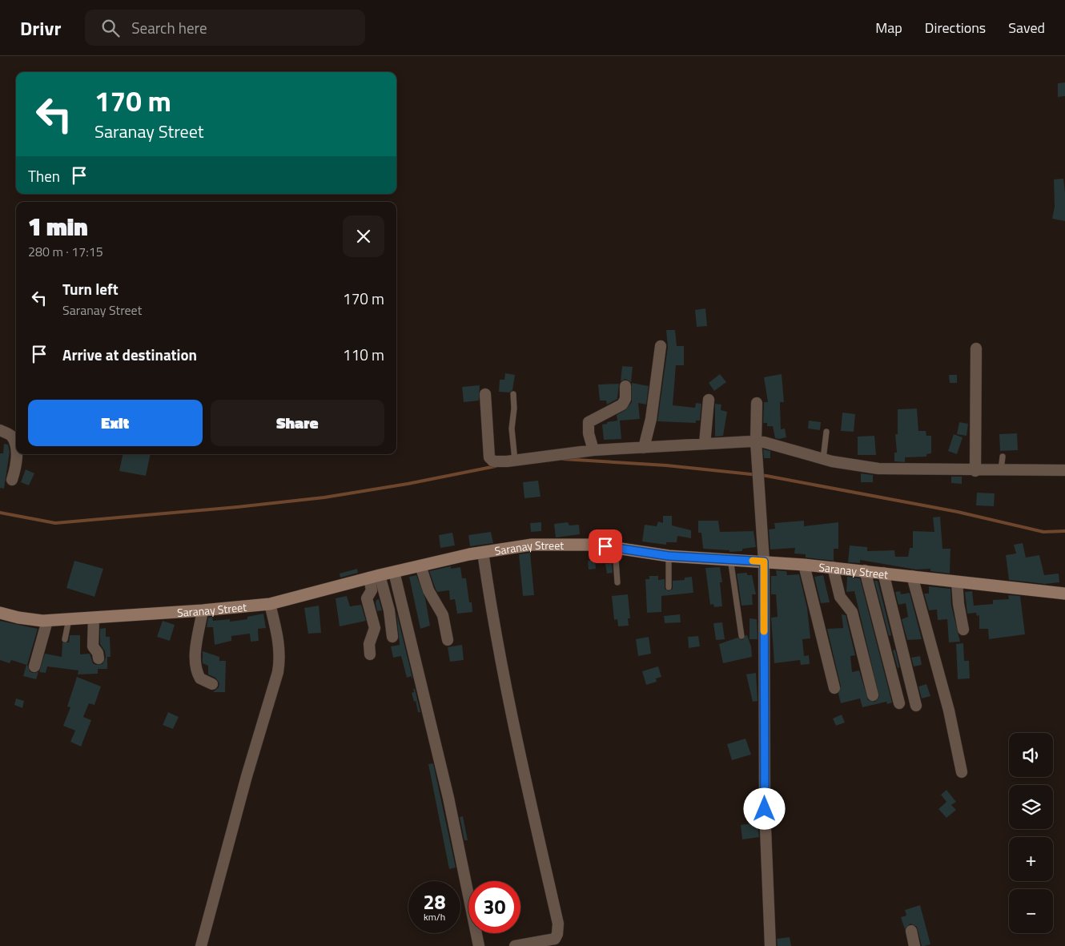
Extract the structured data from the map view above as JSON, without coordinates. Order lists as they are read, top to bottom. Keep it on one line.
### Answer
{"streets":{"street":["Saranay Street"]},"page":{"header":"Drivr","search":"Search here","nav":["Map","Directions","Saved"],"turn":["170 m","Saranay Street"],"then":"Then","heading":["1 min","280 m · 17:15"],"list":[{"name":"Turn left","note":"Saranay Street","value":"170 m"},{"name":"Arrive at destination","value":"110 m"}],"buttons":["Exit","Share"],"map_buttons":["+","−"],"speed":"28 km/h","limit":"30"}}
